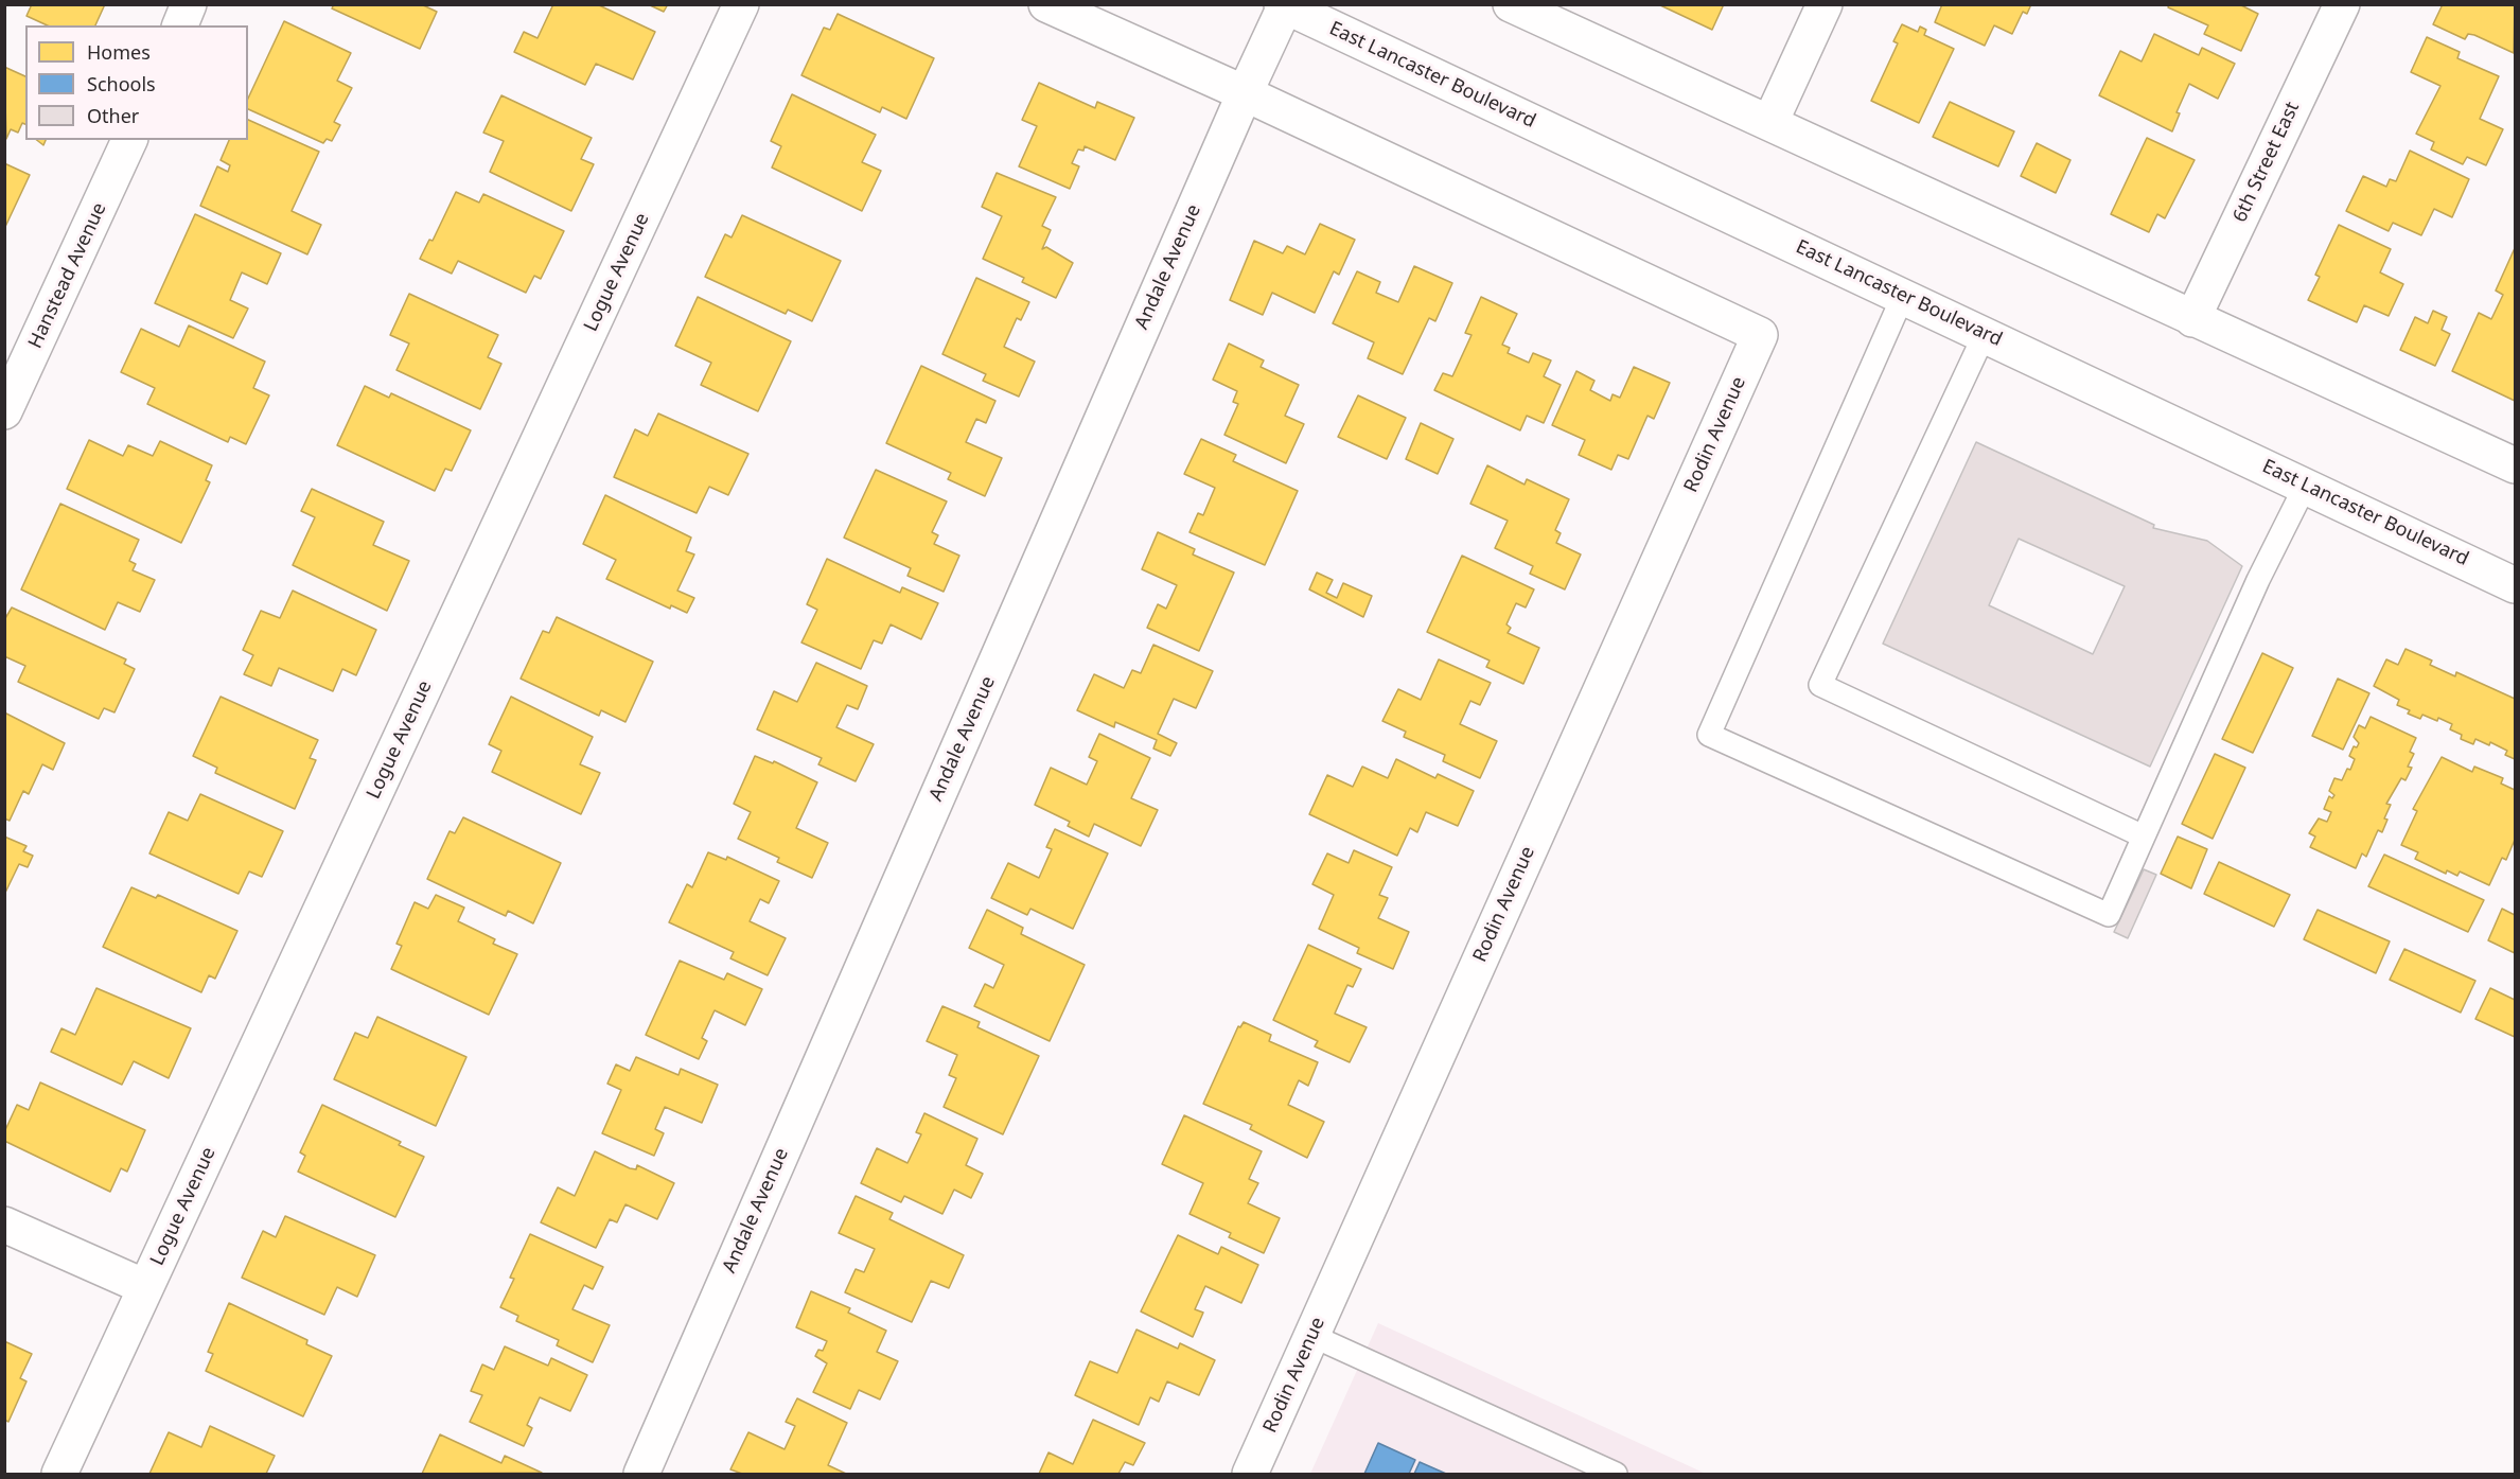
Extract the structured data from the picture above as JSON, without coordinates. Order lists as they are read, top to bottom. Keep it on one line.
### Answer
{"streets":{"street":["East Lancaster Boulevard","6th Street East","Andale Avenue","Logue Avenue","Hanstead Avenue","Rodin Avenue"]},"crossings":[["East Lancaster Boulevard","Andale Avenue"],["Andale Avenue","Rodin Avenue"]],"legend":["Homes","Schools","Other"]}
